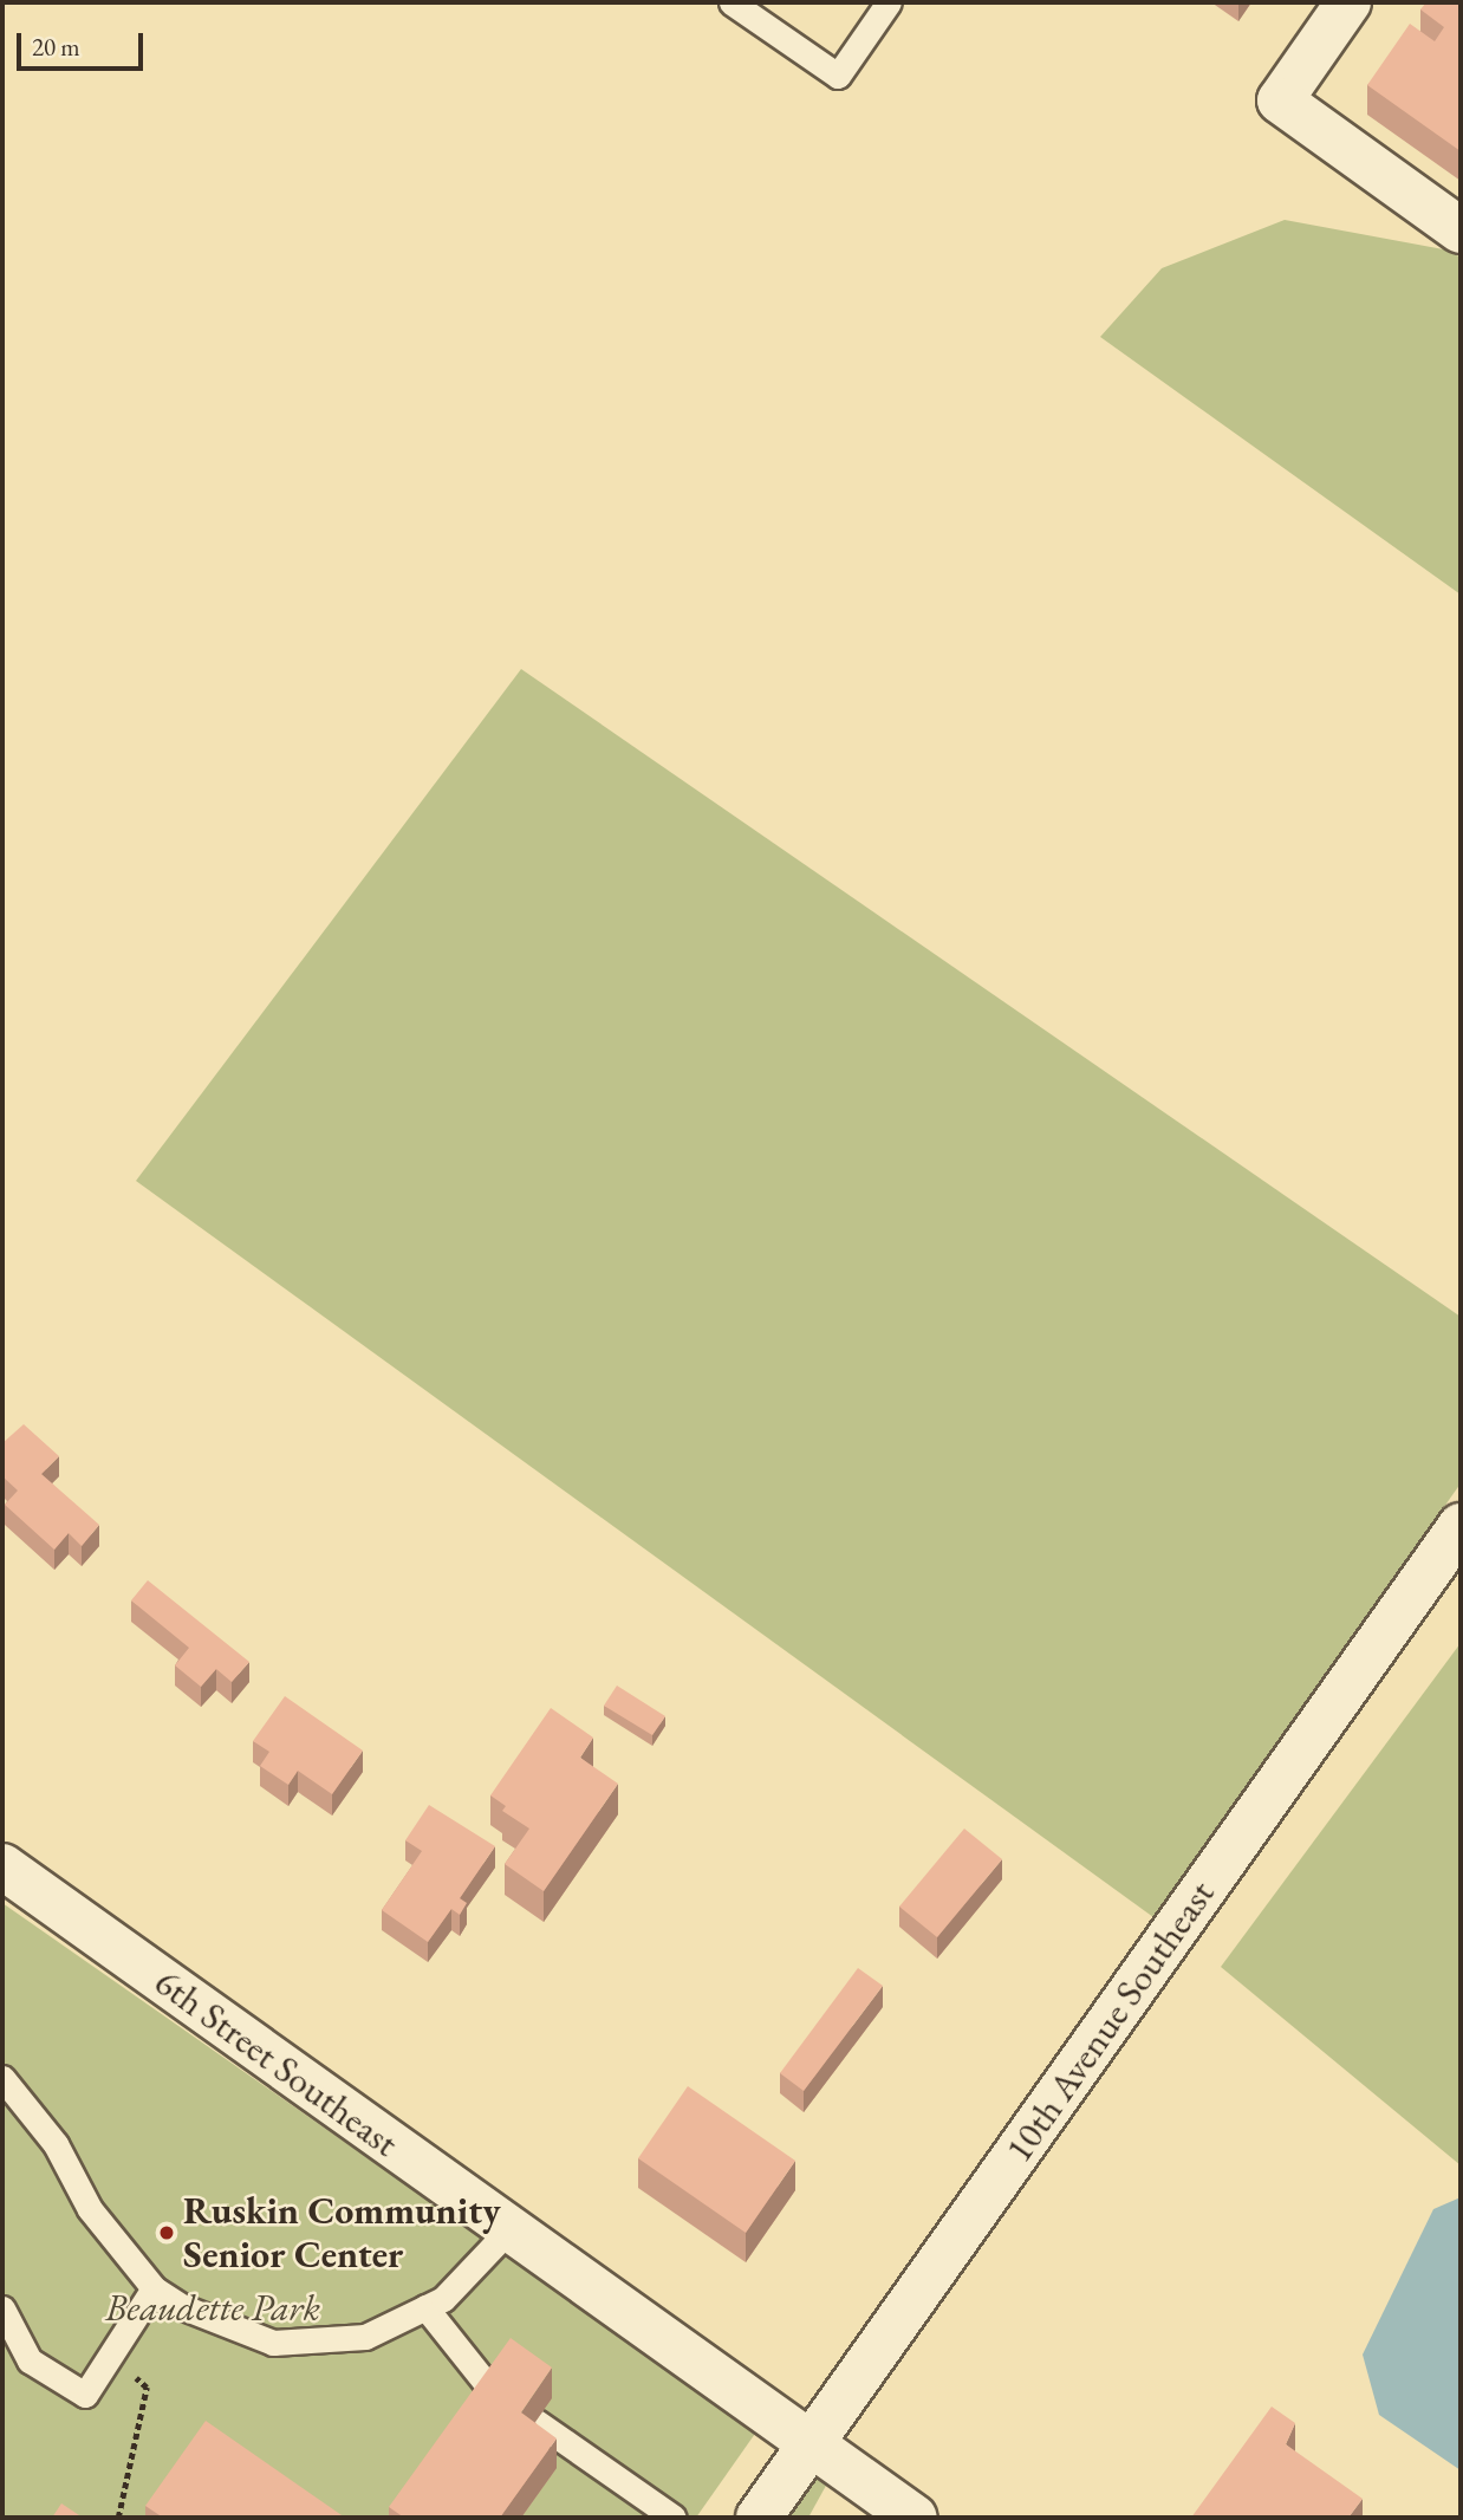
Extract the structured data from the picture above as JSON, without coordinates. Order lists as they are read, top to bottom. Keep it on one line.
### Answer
{"streets":{"street":["10th Avenue Southeast","6th Street Southeast"]},"crossings":[["10th Avenue Southeast","6th Street Southeast"]],"parks":["Beaudette Park"],"places":["Ruskin Community Senior Center"],"scale_bar":"20 m"}
